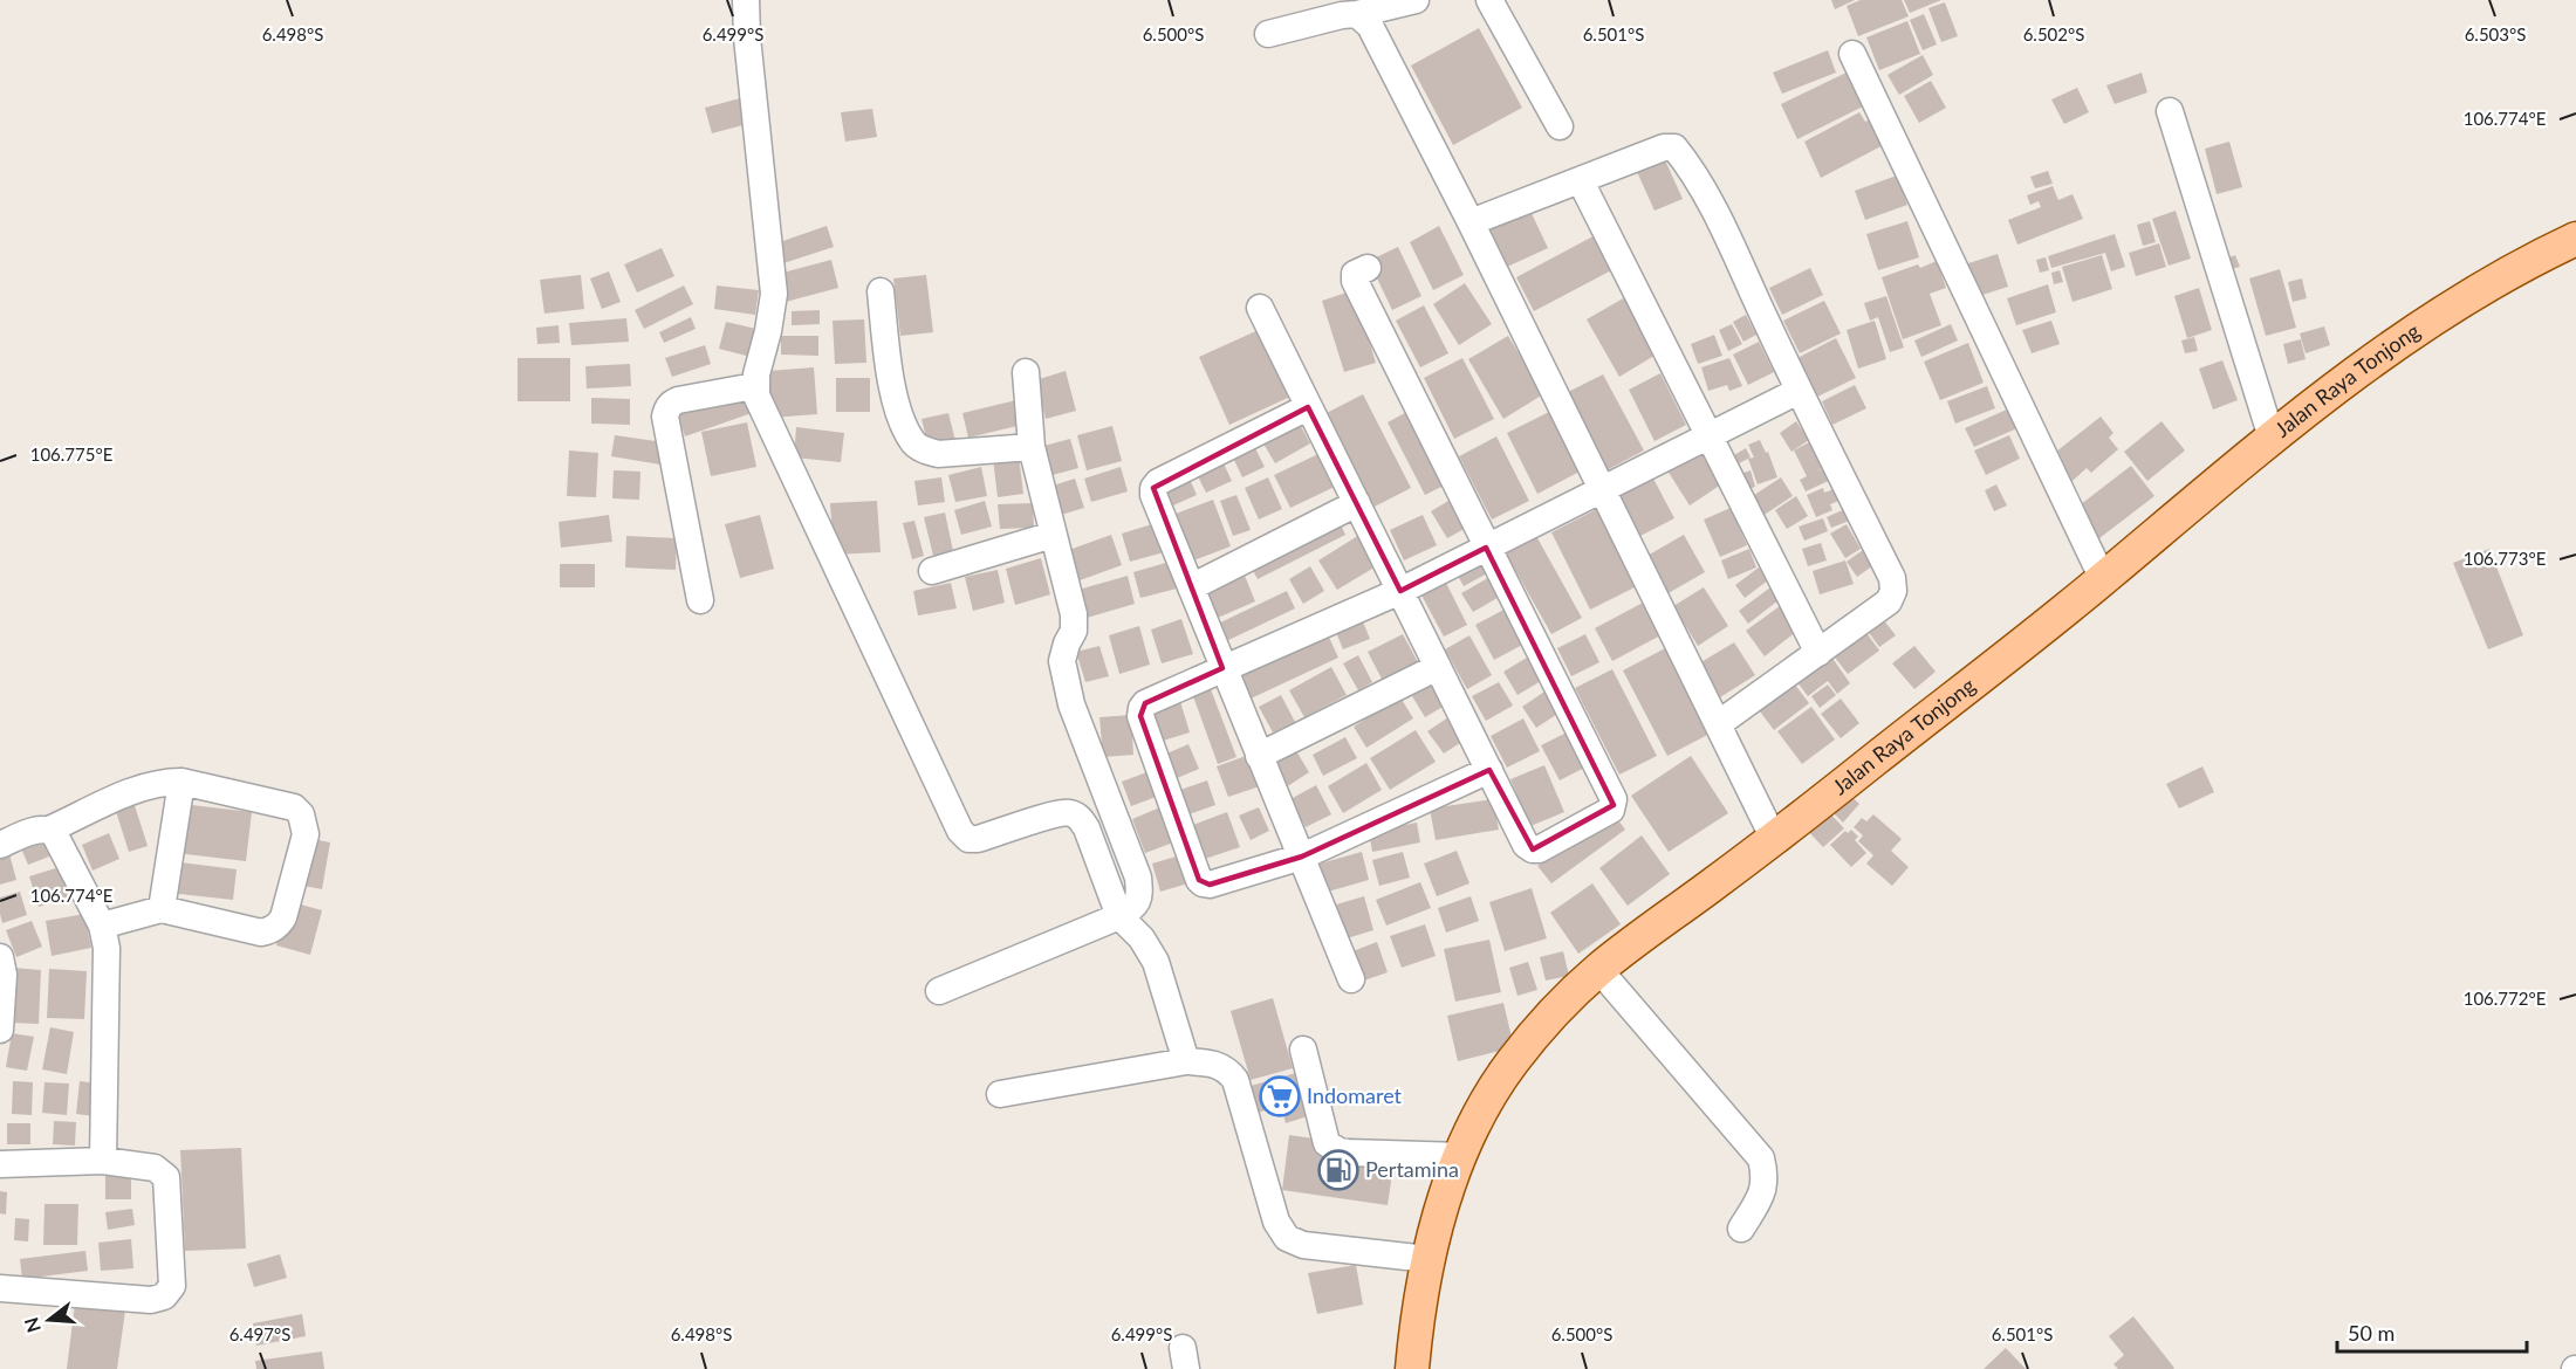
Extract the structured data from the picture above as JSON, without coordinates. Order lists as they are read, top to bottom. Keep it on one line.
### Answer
{"streets":{"main road":["Jalan Raya Tonjong"]},"places":{"supermarket":["Indomaret"],"fuel station":["Pertamina"]},"scale_bar":"50 m","north":"left","coordinates":["6.498°S","6.499°S","6.500°S","6.501°S","6.502°S","6.503°S","106.774°E","106.775°E","106.773°E","106.772°E","6.497°S"]}
